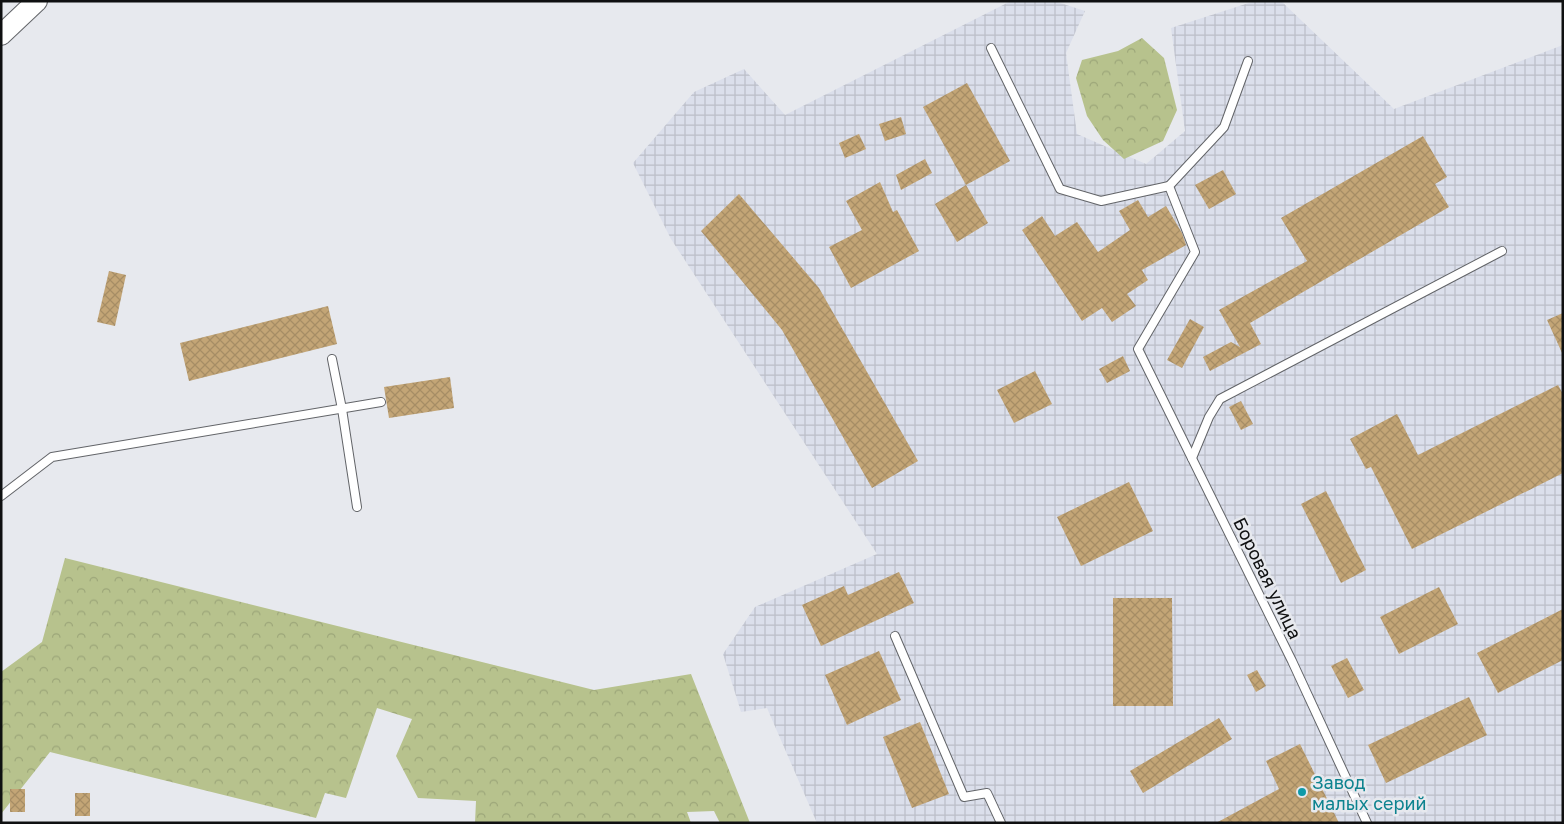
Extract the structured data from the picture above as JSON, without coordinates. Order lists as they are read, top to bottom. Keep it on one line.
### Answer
{"streets":{"lane":["Боровая улица"]},"places":["Завод малых серий"]}
